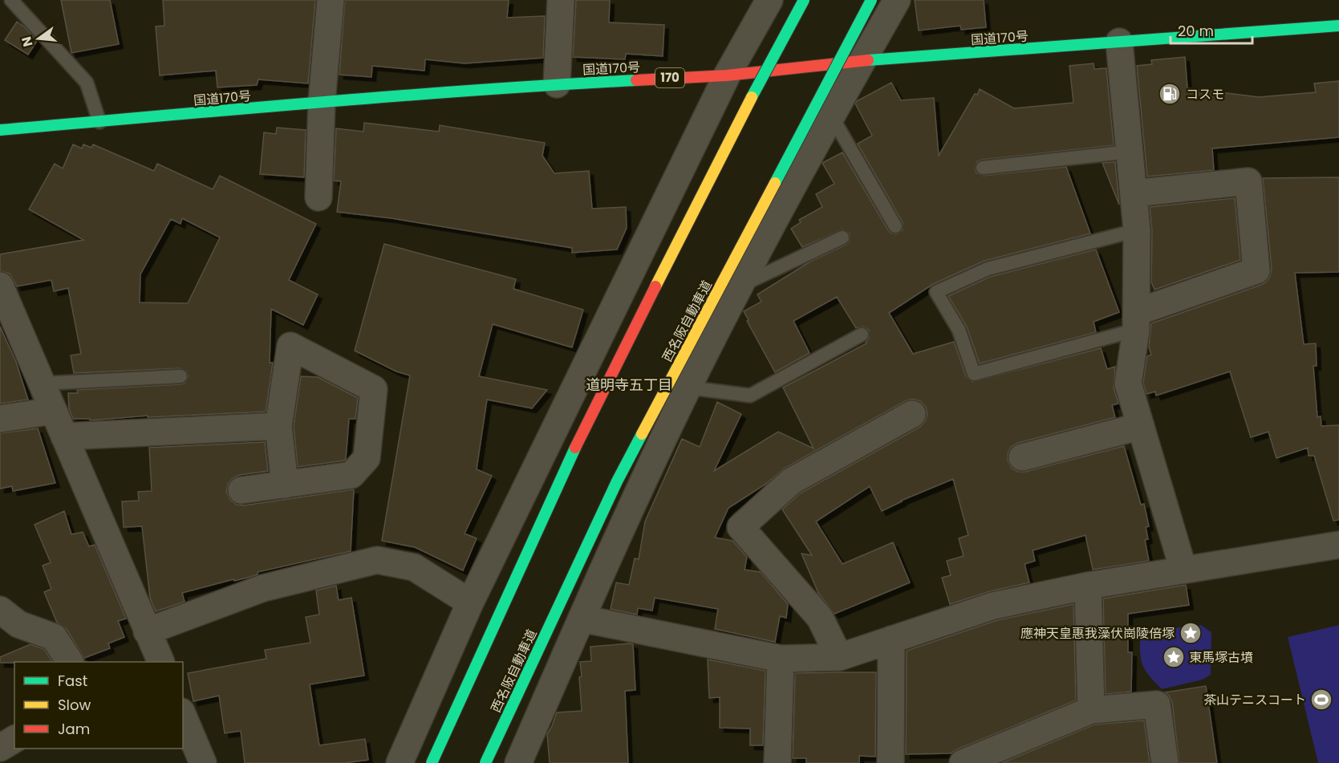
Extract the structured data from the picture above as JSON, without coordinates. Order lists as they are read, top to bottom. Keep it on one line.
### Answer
{"streets":{"highway":["国道170号","170","西名阪自動車道"]},"districts":["道明寺五丁目"],"places":{"fuel station":["コスモ"],"place":["應神天皇惠我藻伏崗陵倍塚","東馬塚古墳"],"sports":["茶山テニスコート"]},"legend":["Fast","Slow","Jam"],"scale_bar":"20 m","north":"left"}
